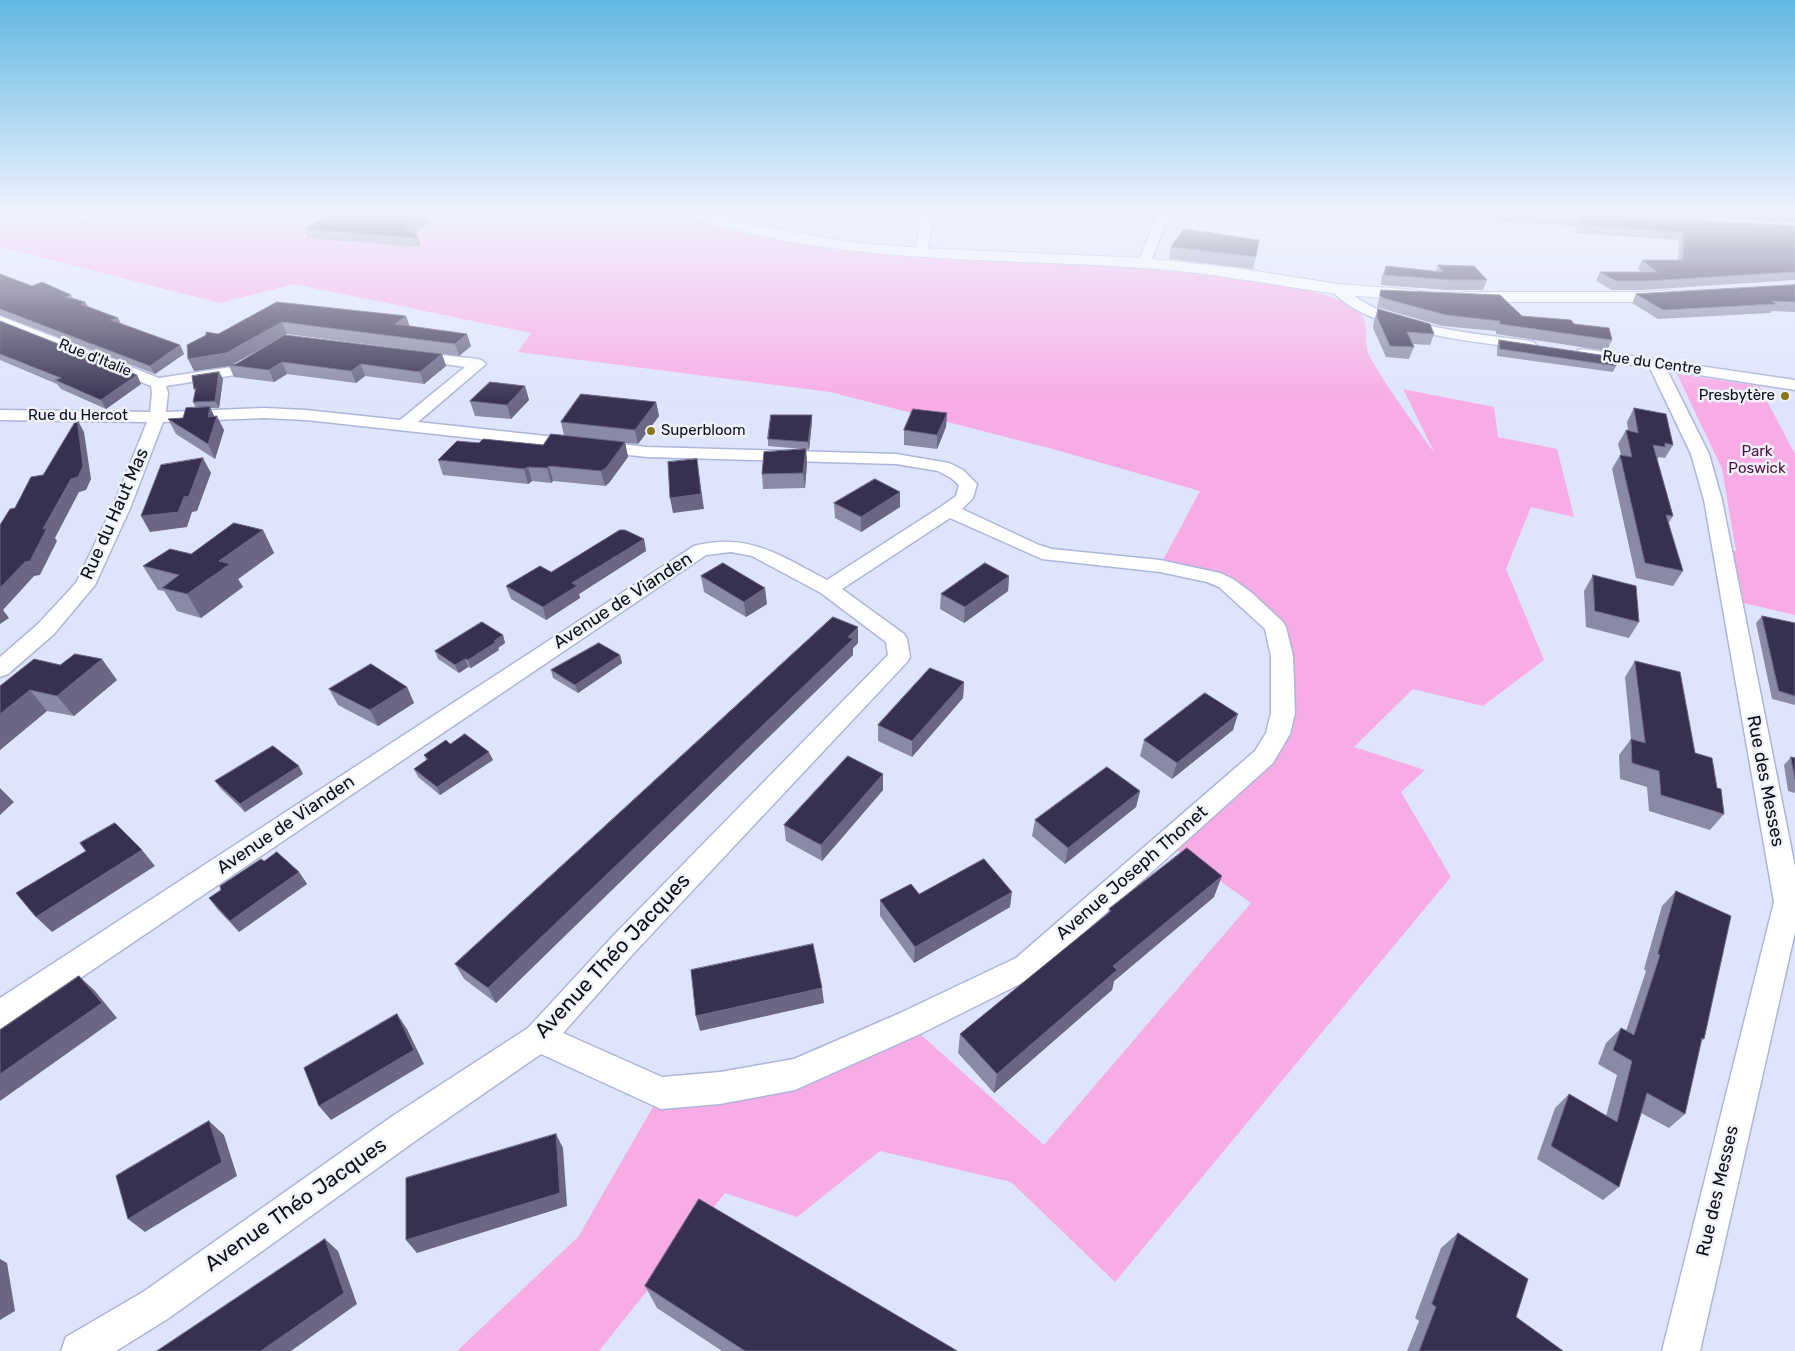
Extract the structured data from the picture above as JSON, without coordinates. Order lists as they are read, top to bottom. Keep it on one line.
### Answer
{"streets":{"street":["Rue d'Italie","Rue du Centre","Rue du Hercot","Rue du Haut Mas","Avenue de Vianden","Rue des Messes","Avenue Joseph Thonet","Avenue Théo Jacques"]},"crossings":[["Rue du Centre","Rue des Messes"],["Rue du Hercot","Rue du Haut Mas"],["Avenue de Vianden","Avenue Théo Jacques"],["Avenue Joseph Thonet","Avenue Théo Jacques"]],"parks":["Park Poswick"],"places":["Presbytère","Superbloom"]}
